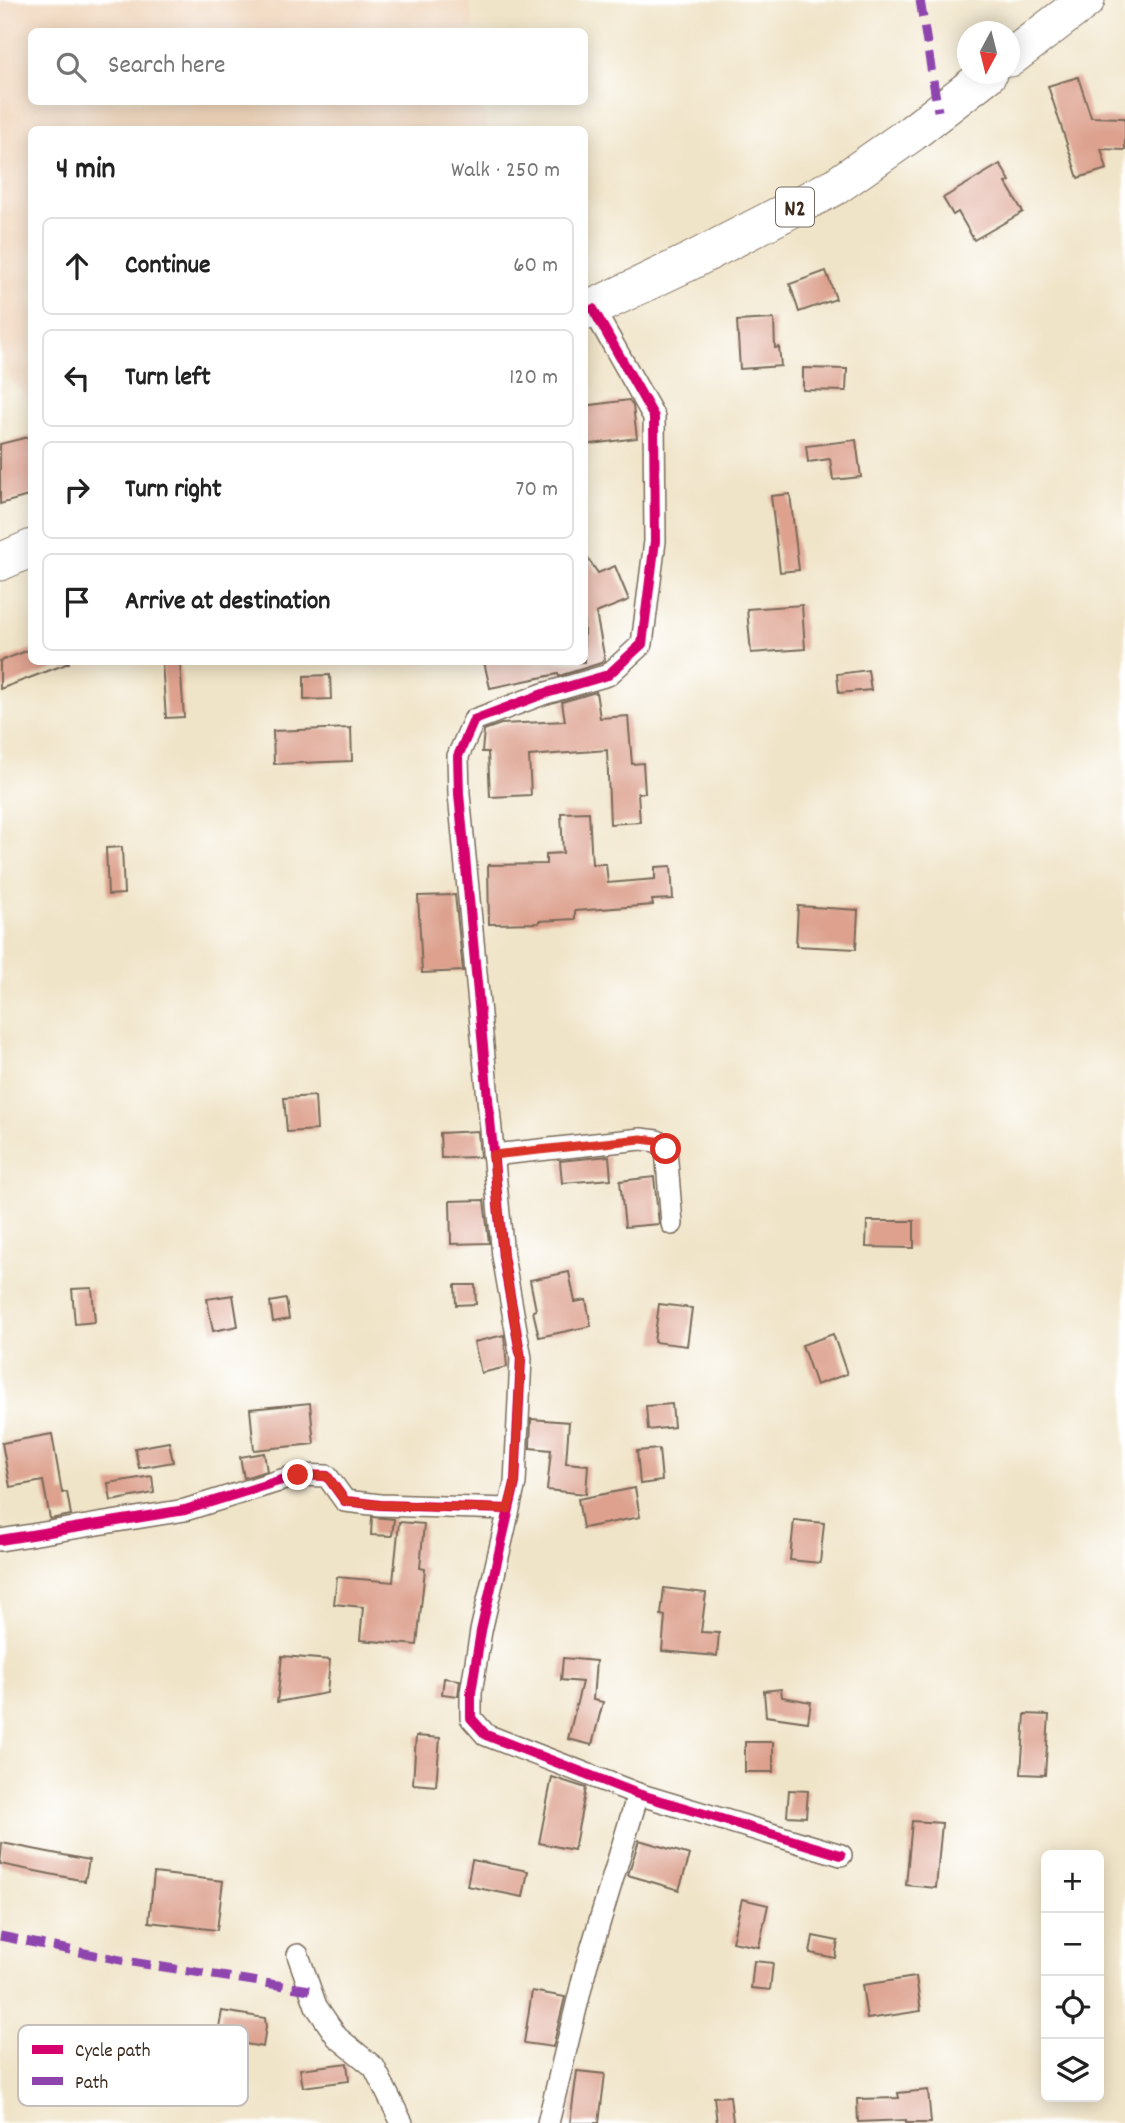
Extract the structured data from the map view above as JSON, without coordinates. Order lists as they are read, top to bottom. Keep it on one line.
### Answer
{"streets":{"highway":["N2"]},"legend":["Cycle path","Path"],"north":"bottom","page":{"search":"Search here","heading":["4 min","Walk · 250 m"],"list":[["Continue","60 m"],["Turn left","120 m"],["Turn right","70 m"],"Arrive at destination"],"map_buttons":["+","−"]}}
